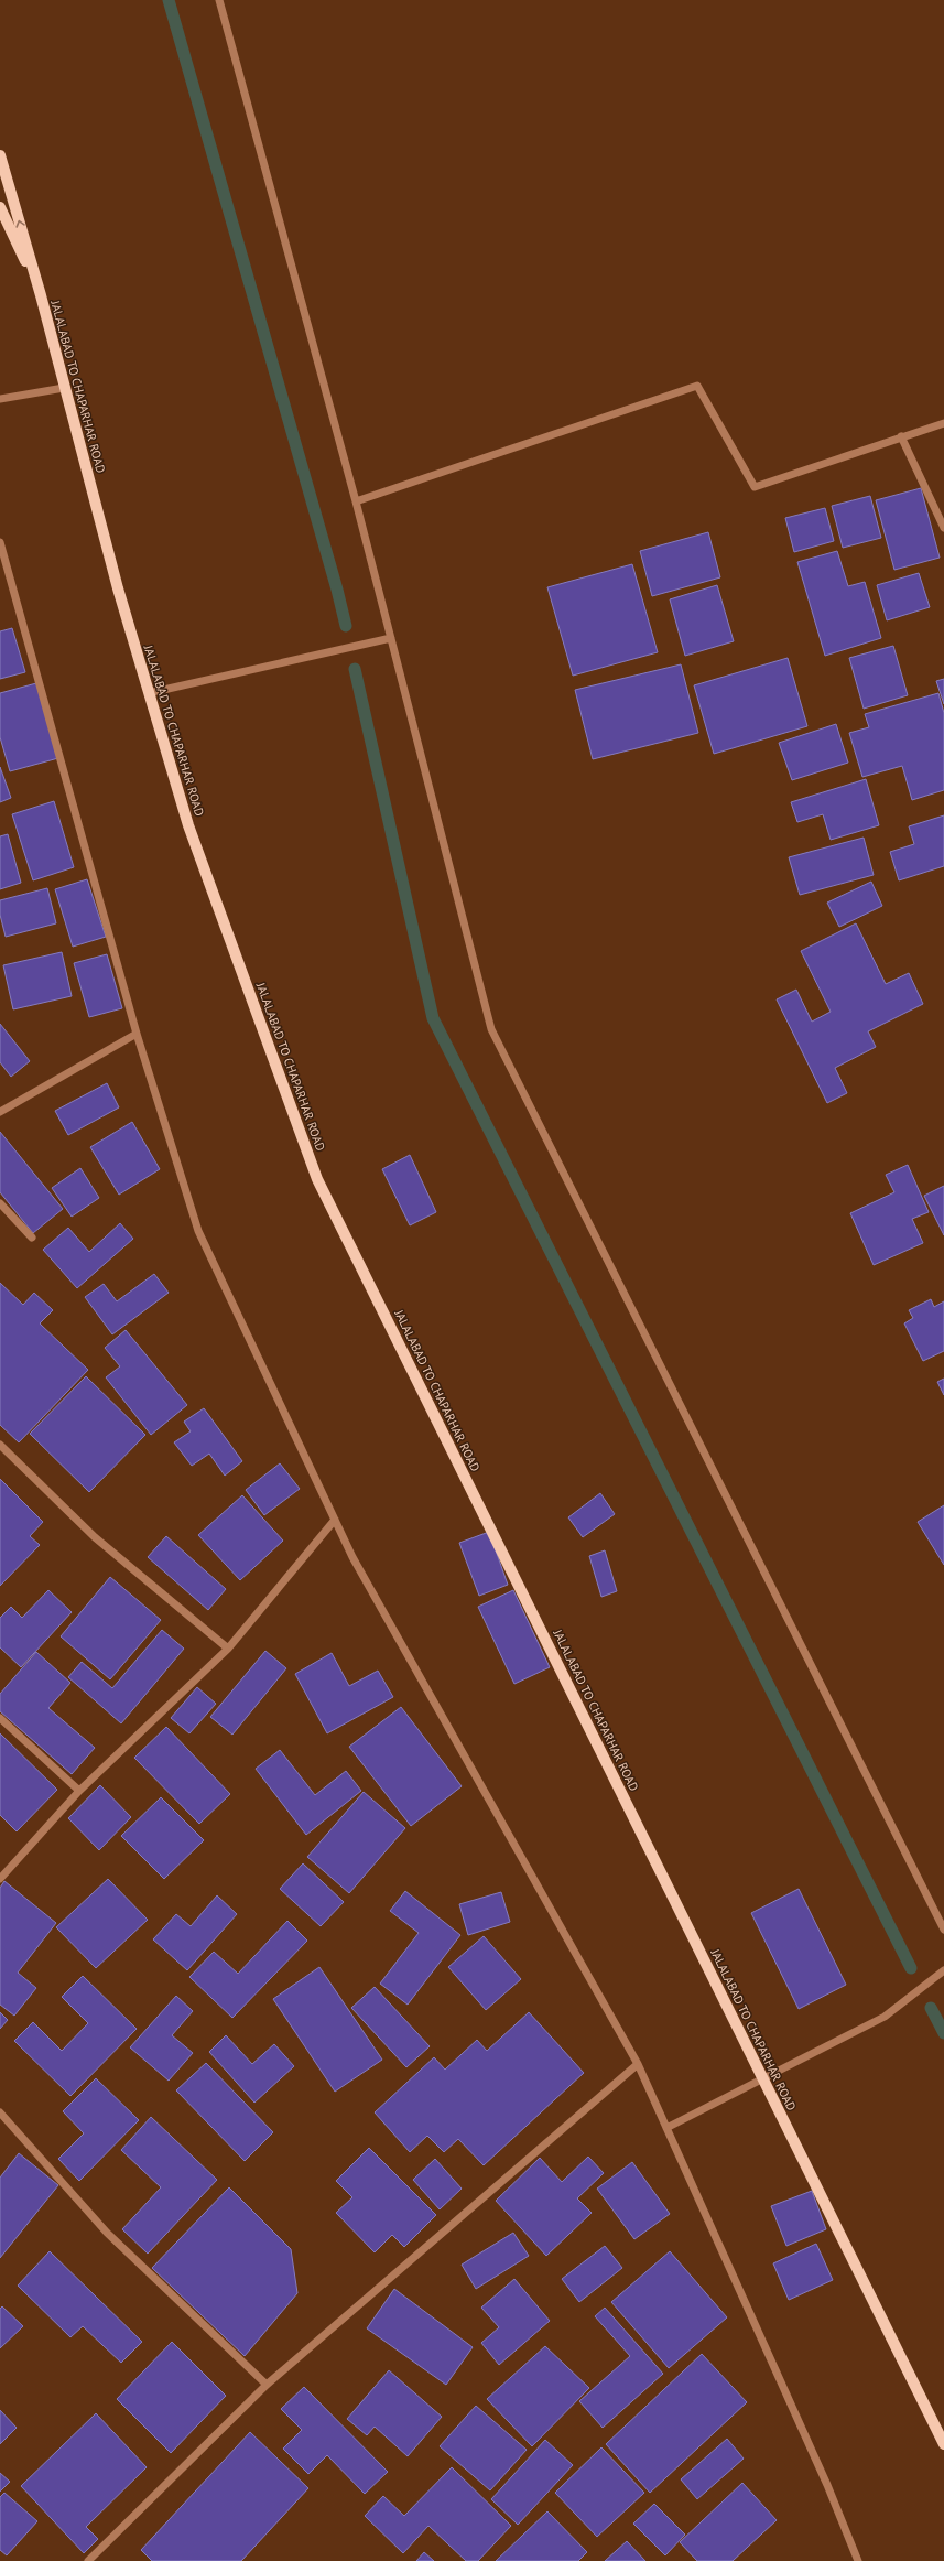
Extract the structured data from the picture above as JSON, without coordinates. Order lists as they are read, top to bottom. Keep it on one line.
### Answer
{"streets":{"main road":["JALALABAD TO CHAPARHAR ROAD"]}}
